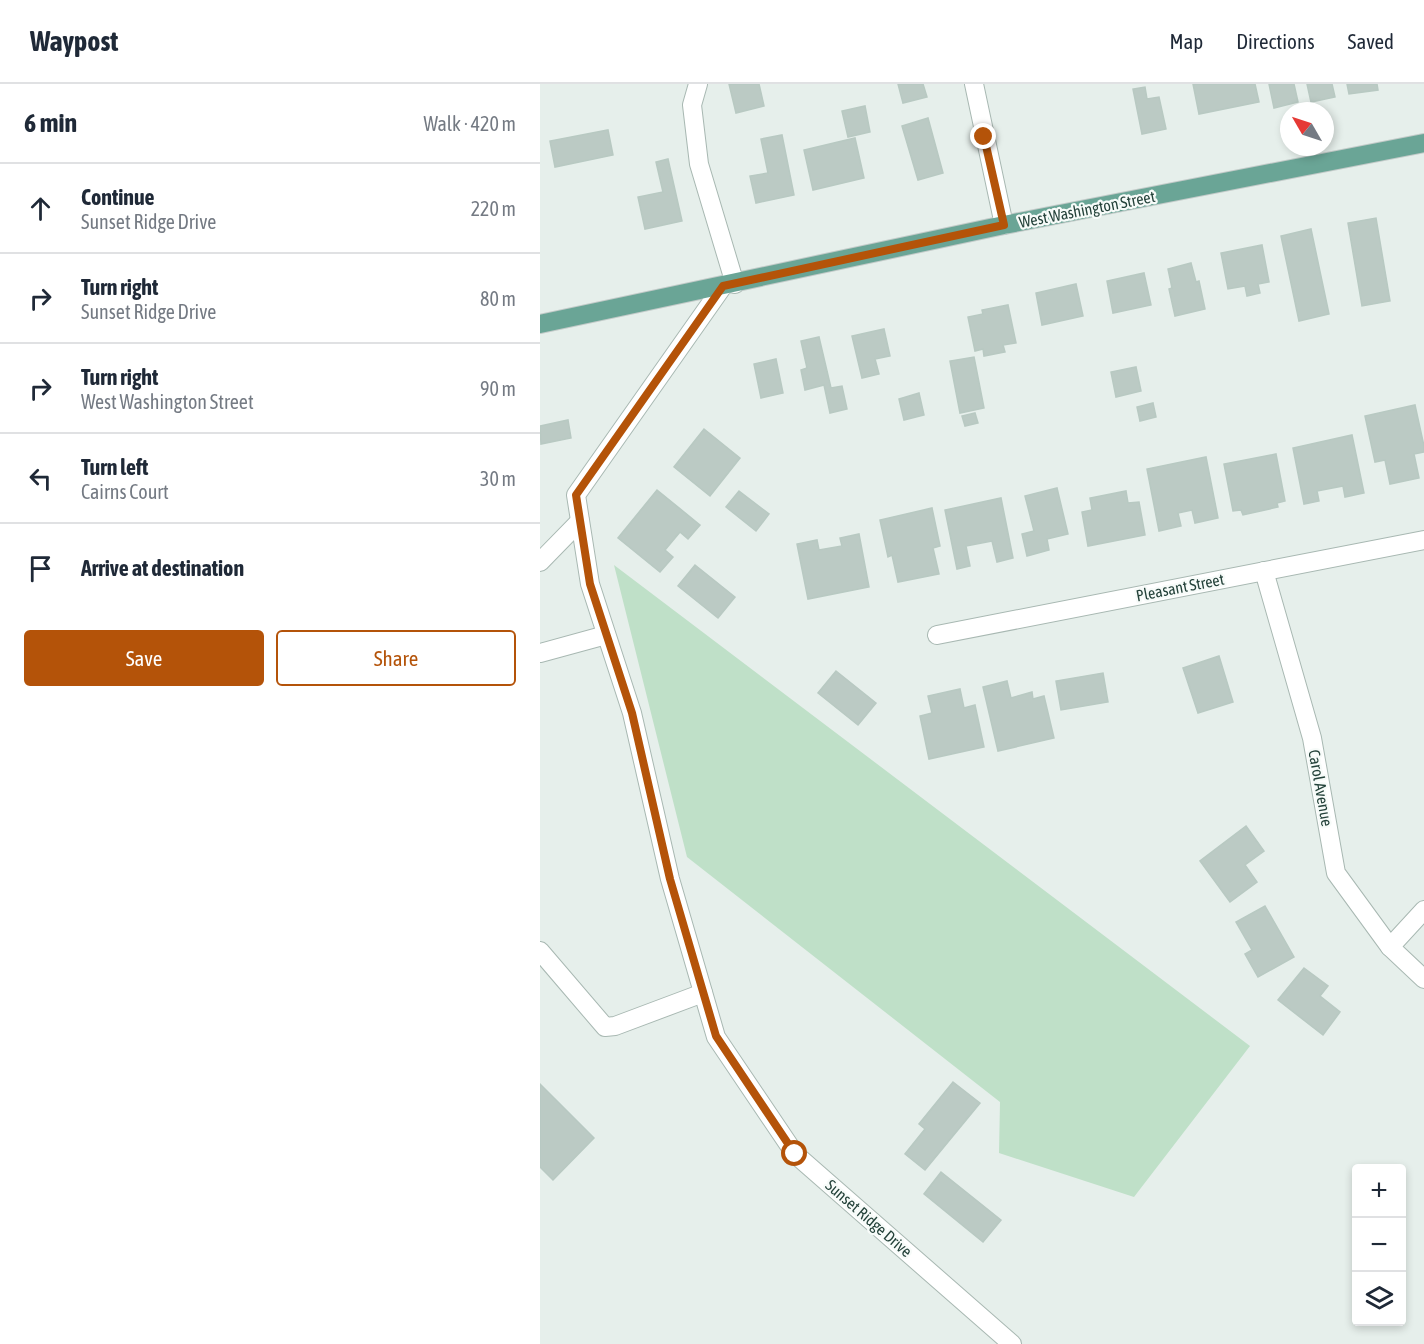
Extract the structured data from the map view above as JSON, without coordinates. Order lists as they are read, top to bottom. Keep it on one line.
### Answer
{"streets":{"main road":["West Washington Street"],"street":["Pleasant Street","Carol Avenue","Sunset Ridge Drive"]},"crossings":[["West Washington Street","Sunset Ridge Drive"],["Pleasant Street","Carol Avenue"]],"north":"top left","page":{"header":"Waypost","nav":["Map","Directions","Saved"],"heading":["6 min","Walk · 420 m"],"list":[["Continue","Sunset Ridge Drive","220 m"],["Turn right","Sunset Ridge Drive","80 m"],["Turn right","West Washington Street","90 m"],["Turn left","Cairns Court","30 m"],"Arrive at destination"],"buttons":["Save","Share"],"map_buttons":["+","−"]}}
